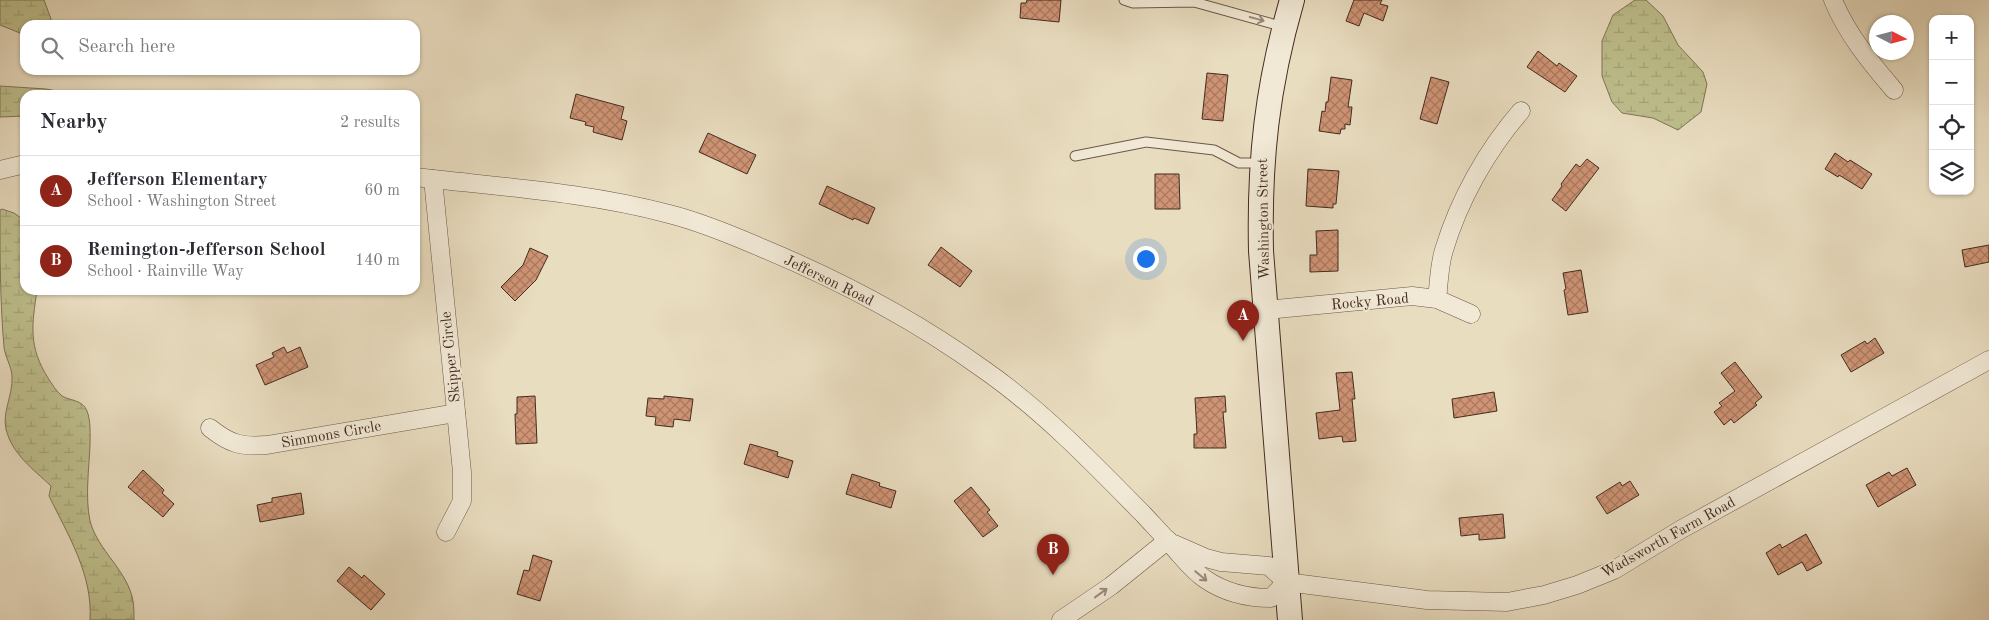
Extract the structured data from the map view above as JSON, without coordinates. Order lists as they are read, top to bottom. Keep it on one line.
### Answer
{"streets":{"main road":["Washington Street"],"street":["Jefferson Road","Rocky Road","Skipper Circle","Simmons Circle","Wadsworth Farm Road"]},"crossings":[["Washington Street","Jefferson Road"],["Washington Street","Rocky Road"],["Washington Street","Wadsworth Farm Road"],["Jefferson Road","Skipper Circle"],["Jefferson Road","Wadsworth Farm Road"],["Skipper Circle","Simmons Circle"]],"north":"right","page":{"map_buttons":["+","−"],"search":"Search here","heading":["Nearby","2 results"],"list":[{"mark":"A","name":"Jefferson Elementary","note":"School · Washington Street","value":"60 m"},{"mark":"B","name":"Remington-Jefferson School","note":"School · Rainville Way","value":"140 m"}],"pins":["A","B"]}}
